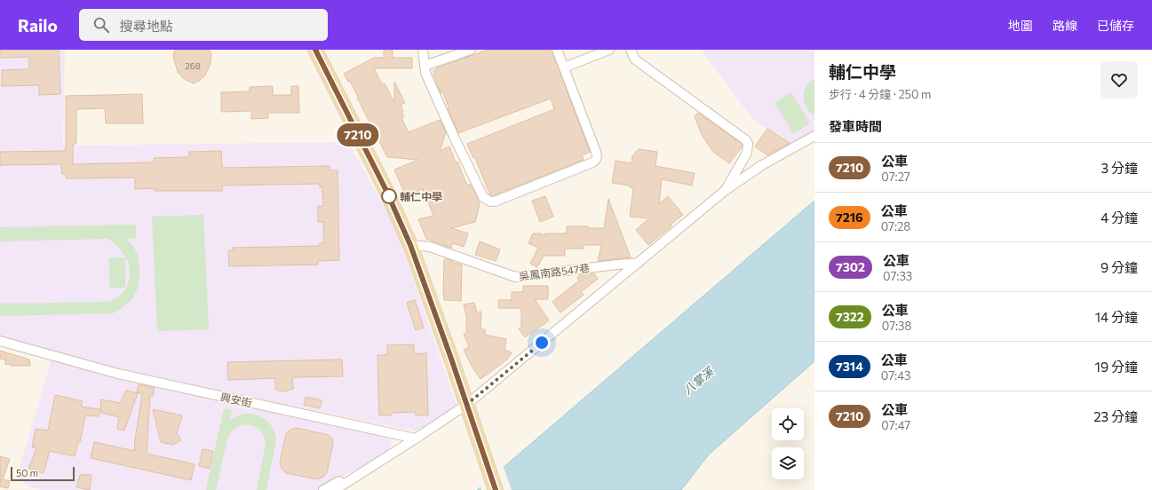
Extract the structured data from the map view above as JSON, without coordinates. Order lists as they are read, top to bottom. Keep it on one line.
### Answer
{"streets":{"street":["吳鳳南路547巷","興安街"]},"water":["八掌溪"],"places":["輔仁中學"],"lines":["bus line 7210"],"house_numbers":["268"],"scale_bar":"50 m","page":{"header":"Railo","search":"搜尋地點","nav":["地圖","路線","已儲存"],"on_map":"7210","heading":[["輔仁中學","步行 · 4 分鐘 · 250 m"],"發車時間"],"list":[{"mark":"7210","name":"公車","note":"07:27","value":"3 分鐘"},{"mark":"7216","name":"公車","note":"07:28","value":"4 分鐘"},{"mark":"7302","name":"公車","note":"07:33","value":"9 分鐘"},{"mark":"7322","name":"公車","note":"07:38","value":"14 分鐘"},{"mark":"7314","name":"公車","note":"07:43","value":"19 分鐘"},{"mark":"7210","name":"公車","note":"07:47","value":"23 分鐘"}],"scale":"50 m"}}
